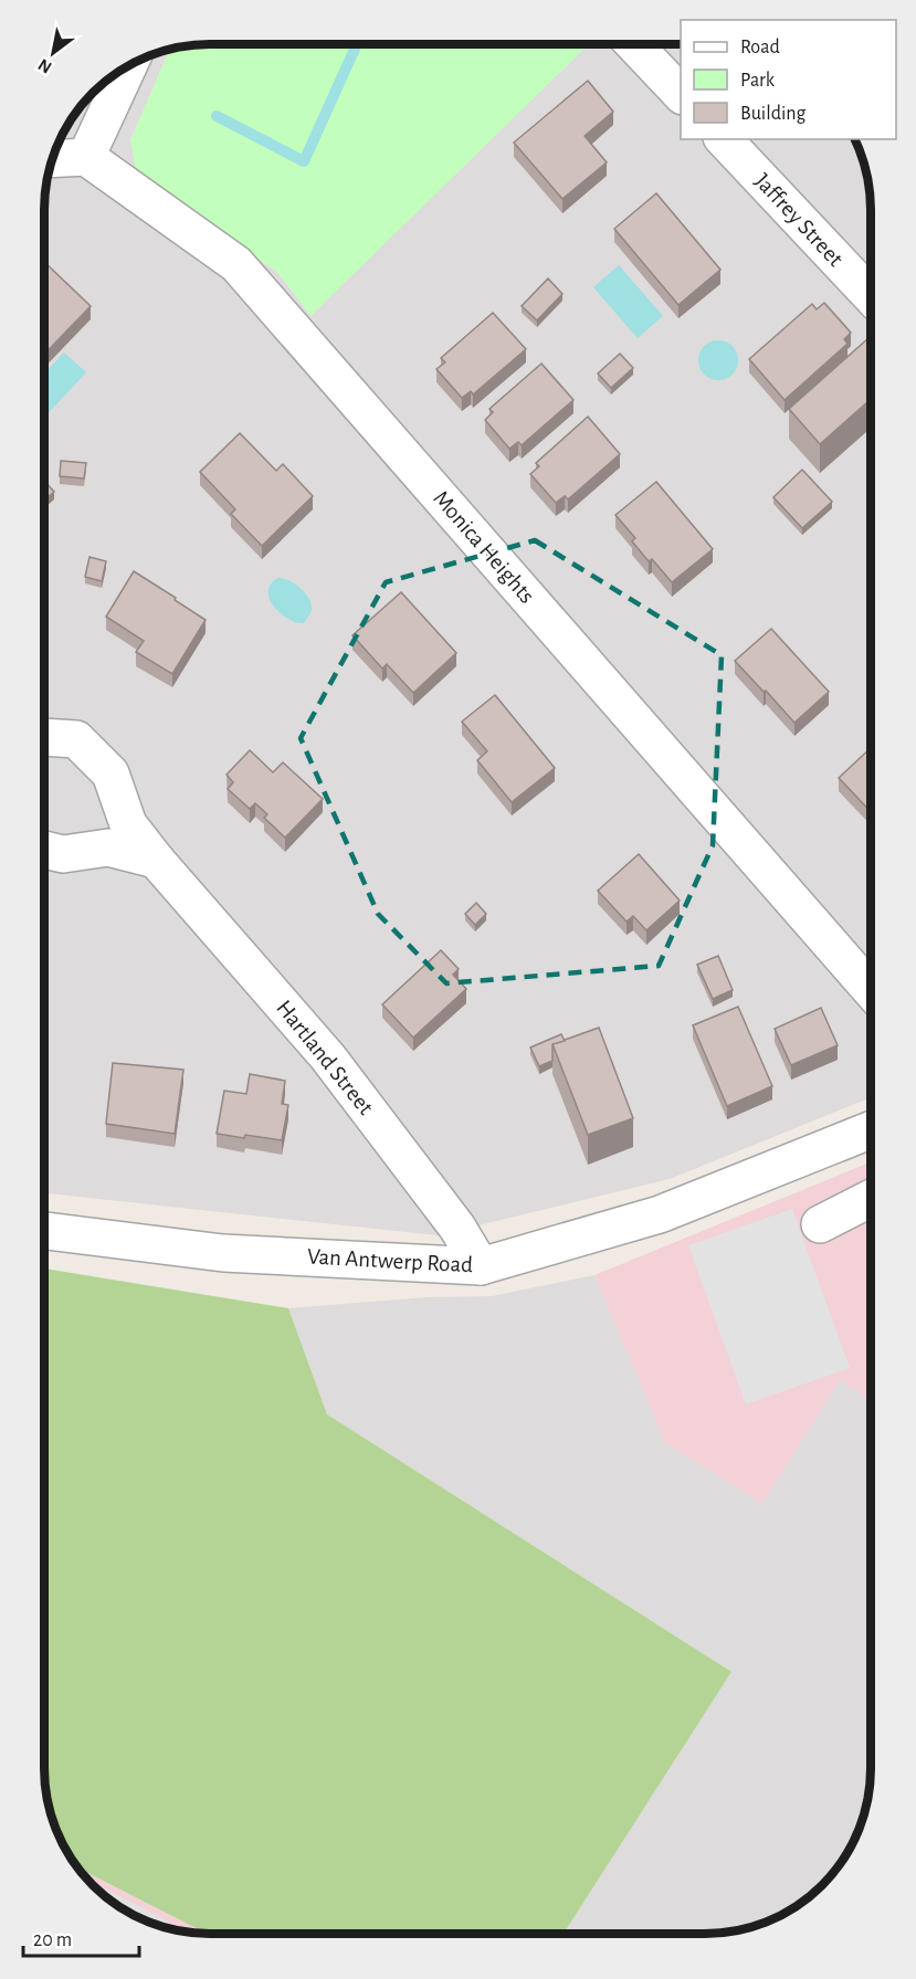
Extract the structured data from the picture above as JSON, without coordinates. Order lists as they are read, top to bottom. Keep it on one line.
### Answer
{"streets":{"street":["Jaffrey Street","Monica Heights","Hartland Street","Van Antwerp Road"]},"crossings":[["Hartland Street","Van Antwerp Road"]],"legend":["Road","Park","Building"],"scale_bar":"20 m","north":"bottom left"}
